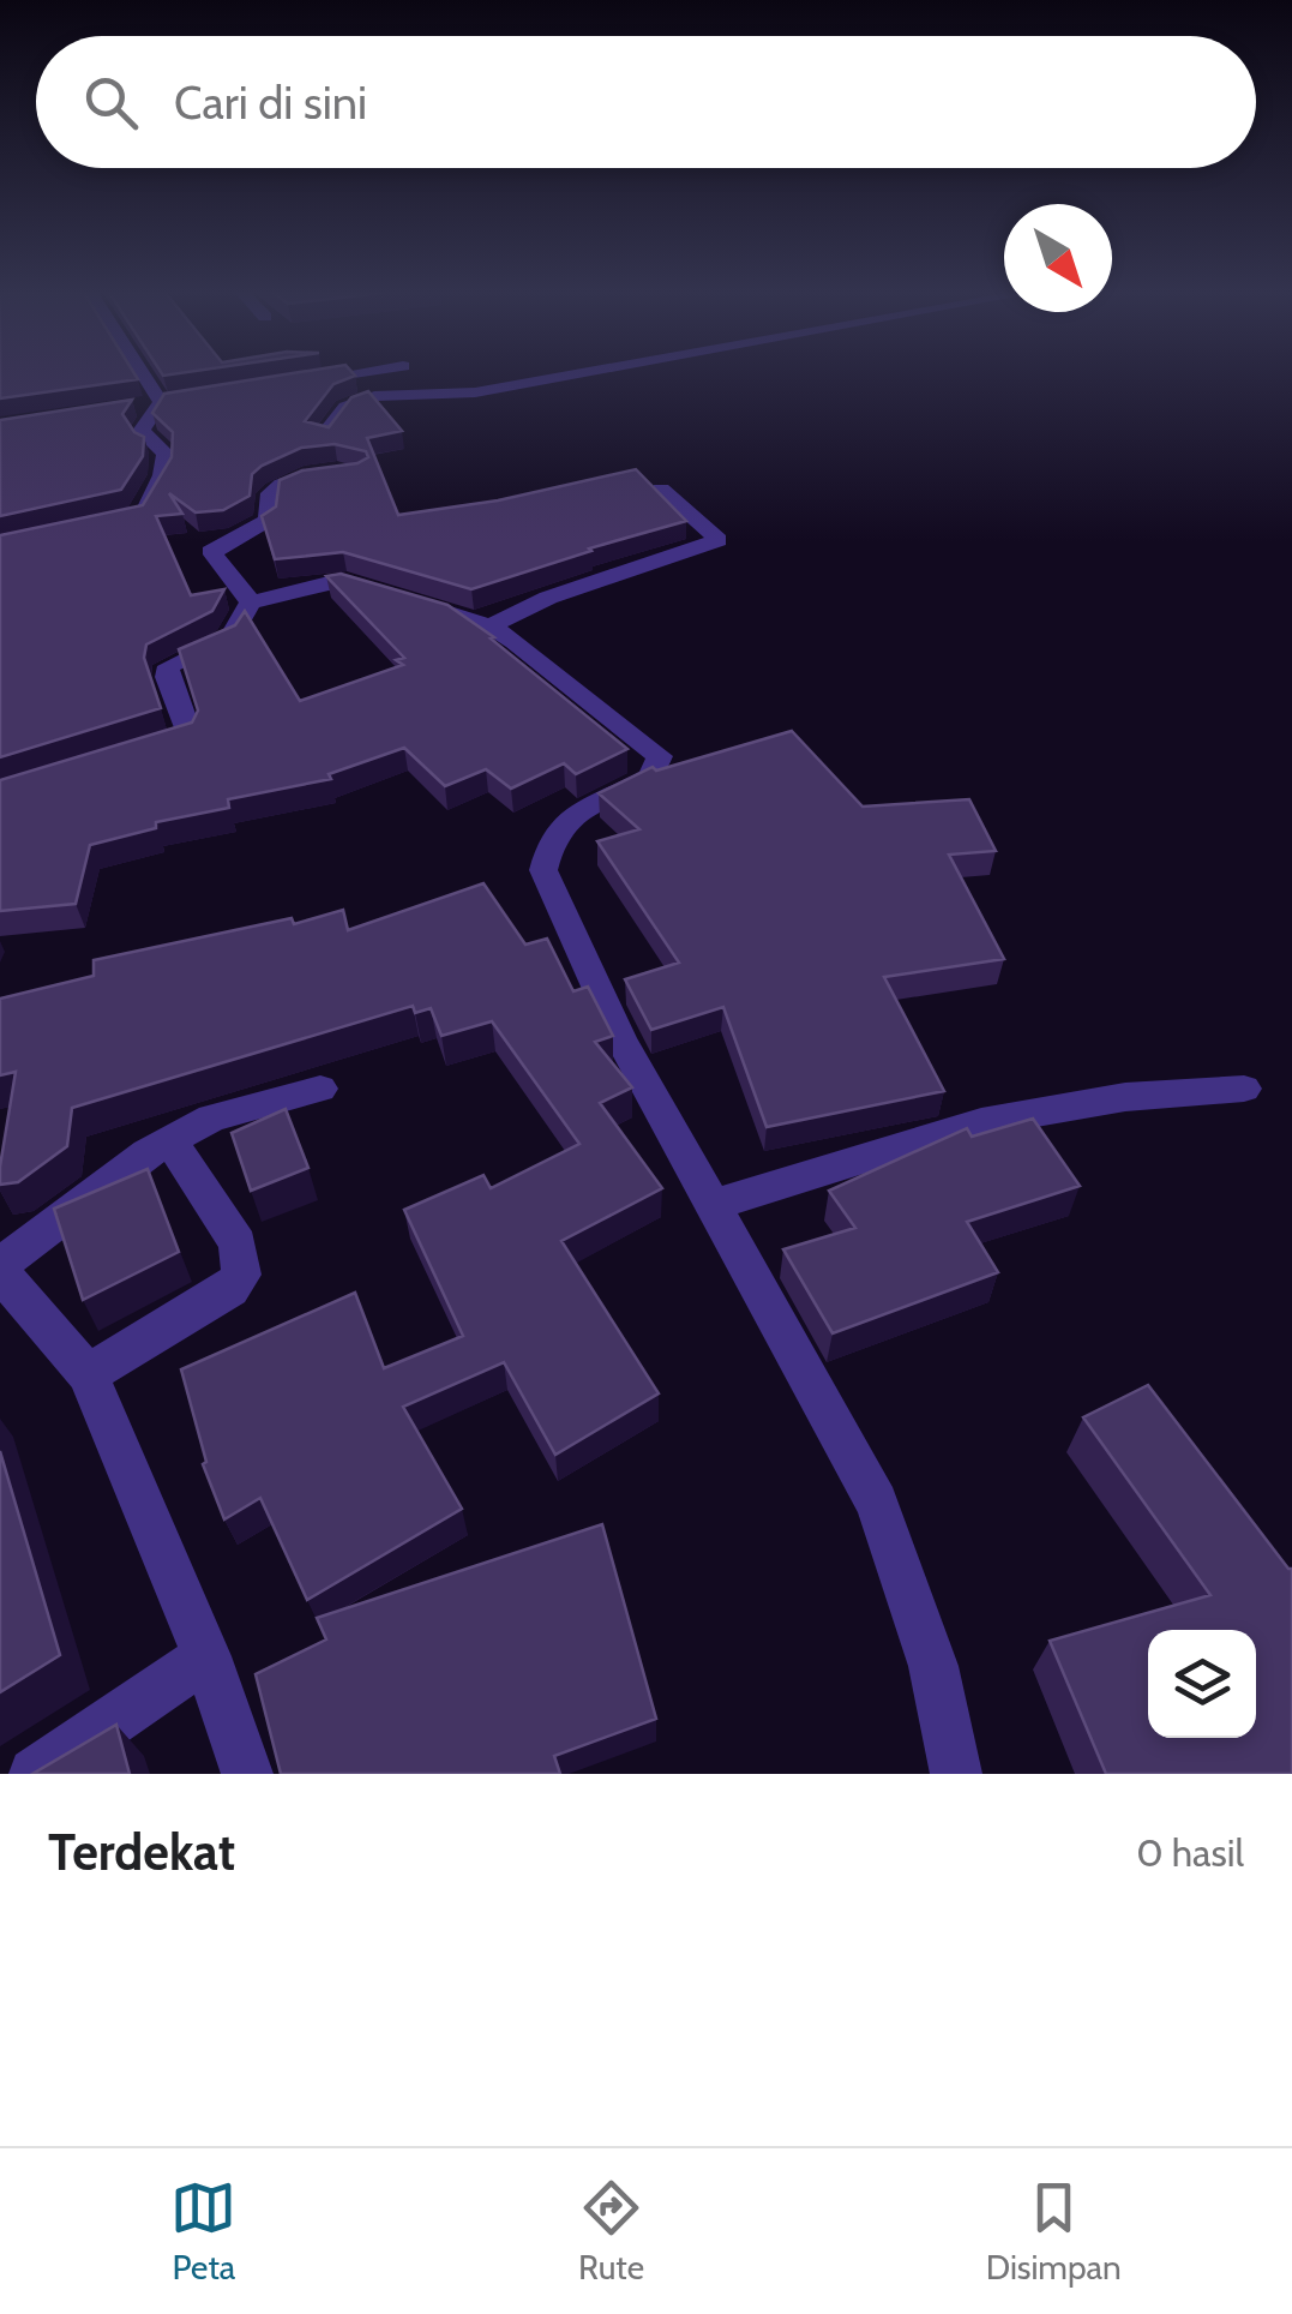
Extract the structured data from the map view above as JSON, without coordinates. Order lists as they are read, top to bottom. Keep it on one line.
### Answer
{"north":"bottom right","page":{"search":"Cari di sini","heading":["Terdekat","0 hasil"],"nav":["Peta","Rute","Disimpan"]}}
